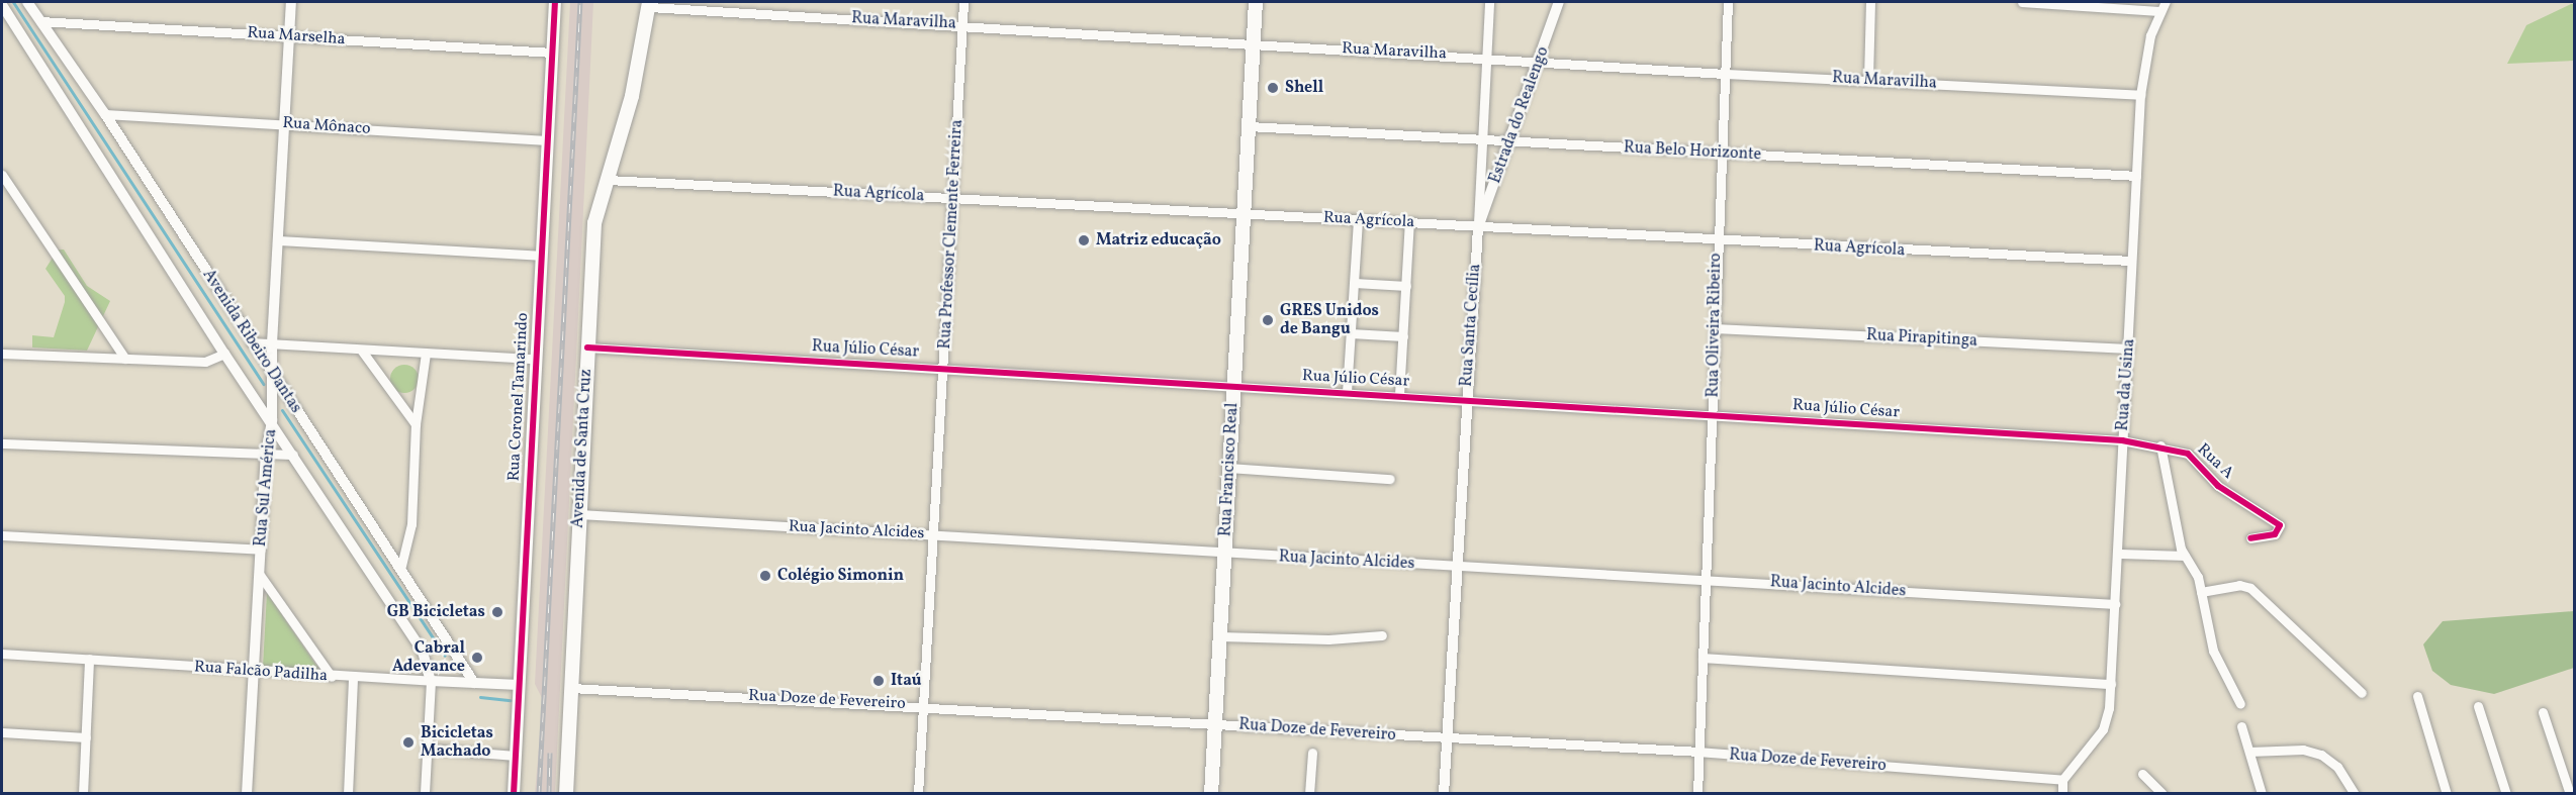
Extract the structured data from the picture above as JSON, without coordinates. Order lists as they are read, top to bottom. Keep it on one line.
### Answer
{"streets":{"main road":["Rua Coronel Tamarindo","Avenida de Santa Cruz","Rua Francisco Real"],"street":["Rua Maravilha","Rua Marselha","Estrada do Realengo","Rua Mônaco","Rua Belo Horizonte","Rua Agrícola","Rua Professor Clemente Ferreira","Rua Santa Cecília","Rua Oliveira Ribeiro","Rua Pirapitinga","Avenida Ribeiro Dantas","Rua Júlio César","Rua da Usina","Rua A","Rua Sul América","Rua Jacinto Alcides","Rua Falcão Padilha","Rua Doze de Fevereiro"]},"crossings":[["Rua Maravilha","Estrada do Realengo"],["Rua Maravilha","Rua Professor Clemente Ferreira"],["Rua Maravilha","Rua Santa Cecília"],["Rua Maravilha","Rua Oliveira Ribeiro"],["Rua Maravilha","Rua da Usina"],["Rua Maravilha","Avenida de Santa Cruz"],["Rua Maravilha","Rua Francisco Real"],["Rua Marselha","Avenida Ribeiro Dantas"],["Rua Marselha","Rua Coronel Tamarindo"],["Rua Marselha","Rua Sul América"],["Estrada do Realengo","Rua Belo Horizonte"],["Estrada do Realengo","Rua Agrícola"],["Estrada do Realengo","Rua Santa Cecília"],["Rua Mônaco","Avenida Ribeiro Dantas"],["Rua Mônaco","Rua Coronel Tamarindo"],["Rua Mônaco","Rua Sul América"],["Rua Belo Horizonte","Rua Santa Cecília"],["Rua Belo Horizonte","Rua Oliveira Ribeiro"],["Rua Belo Horizonte","Rua da Usina"],["Rua Belo Horizonte","Rua Francisco Real"],["Rua Agrícola","Rua Professor Clemente Ferreira"],["Rua Agrícola","Rua Santa Cecília"],["Rua Agrícola","Rua Oliveira Ribeiro"],["Rua Agrícola","Rua da Usina"],["Rua Agrícola","Avenida de Santa Cruz"],["Rua Agrícola","Rua Francisco Real"],["Rua Professor Clemente Ferreira","Rua Júlio César"],["Rua Professor Clemente Ferreira","Rua Jacinto Alcides"],["Rua Professor Clemente Ferreira","Rua Doze de Fevereiro"],["Rua Santa Cecília","Rua Júlio César"],["Rua Santa Cecília","Rua Jacinto Alcides"],["Rua Santa Cecília","Rua Doze de Fevereiro"],["Rua Oliveira Ribeiro","Rua Pirapitinga"],["Rua Oliveira Ribeiro","Rua Júlio César"],["Rua Oliveira Ribeiro","Rua Jacinto Alcides"],["Rua Oliveira Ribeiro","Rua Doze de Fevereiro"],["Rua Pirapitinga","Rua da Usina"],["Avenida Ribeiro Dantas","Rua Sul América"],["Avenida Ribeiro Dantas","Rua Falcão Padilha"],["Rua Júlio César","Rua da Usina"],["Rua Júlio César","Avenida de Santa Cruz"],["Rua Júlio César","Rua A"],["Rua Júlio César","Rua Francisco Real"],["Rua da Usina","Rua A"],["Rua da Usina","Rua Jacinto Alcides"],["Rua da Usina","Rua Doze de Fevereiro"],["Rua Coronel Tamarindo","Rua Falcão Padilha"],["Avenida de Santa Cruz","Rua Jacinto Alcides"],["Avenida de Santa Cruz","Rua Doze de Fevereiro"],["Rua Francisco Real","Rua Jacinto Alcides"],["Rua Francisco Real","Rua Doze de Fevereiro"],["Rua Sul América","Rua Falcão Padilha"]],"places":["Shell","Matriz educação","GRES Unidos de Bangu","Colégio Simonin","GB Bicicletas","Cabral Adevance","Itaú","Bicicletas Machado"]}
